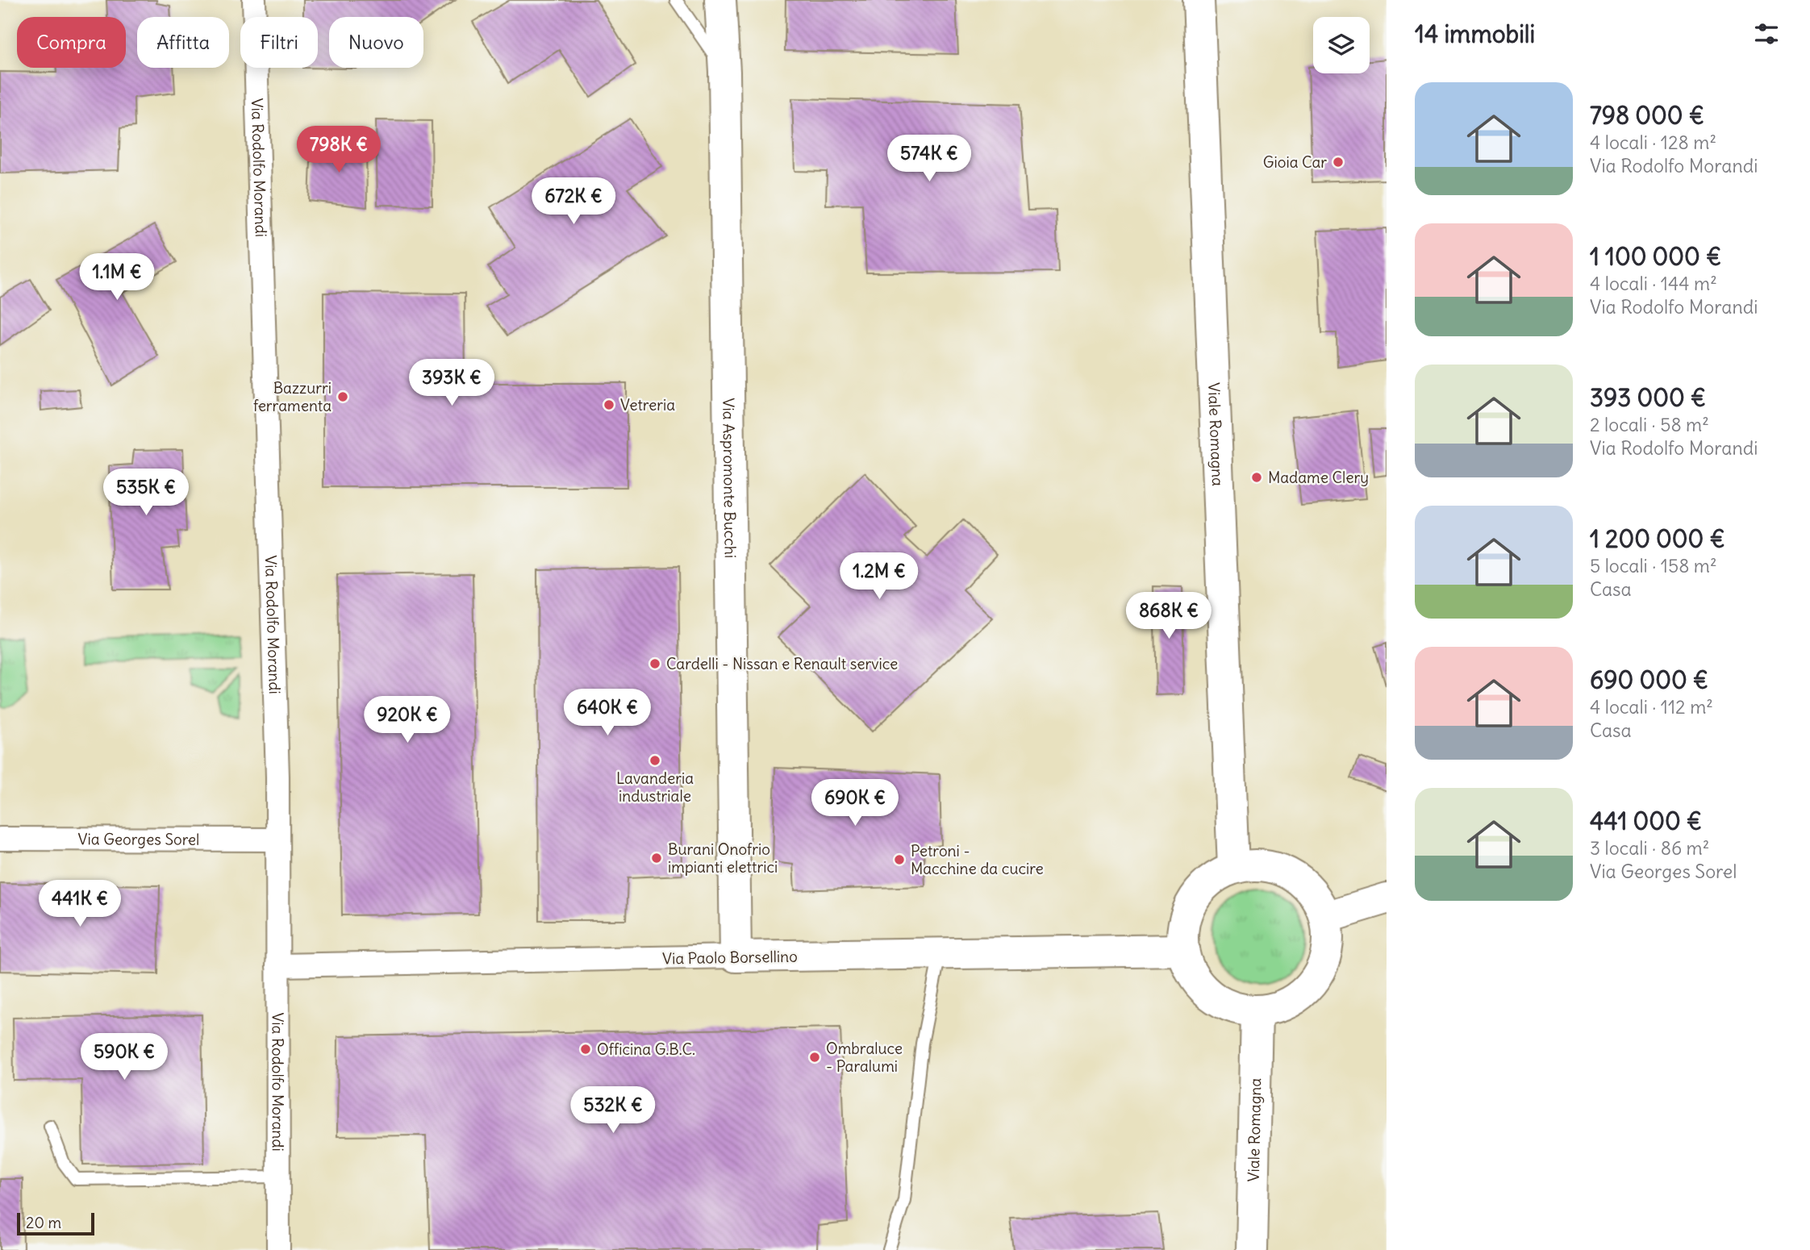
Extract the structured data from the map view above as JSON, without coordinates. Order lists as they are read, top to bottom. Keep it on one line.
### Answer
{"streets":{"main road":["Viale Romagna","Via Aspromonte Bucchi","Via Paolo Borsellino"],"street":["Via Rodolfo Morandi","Via Georges Sorel"]},"crossings":[["Via Rodolfo Morandi","Via Georges Sorel"],["Via Rodolfo Morandi","Via Paolo Borsellino"],["Viale Romagna","Via Paolo Borsellino"],["Via Aspromonte Bucchi","Via Paolo Borsellino"]],"places":["Gioia Car","Bazzurri ferramenta","Vetreria","Madame Clery","Cardelli - Nissan e Renault service","Lavanderia industriale","Burani Onofrio impianti elettrici","Petroni - Macchine da cucire","Officina G.B.C.","Ombraluce - Paralumi"],"scale_bar":"20 m","page":{"heading":"14 immobili","chip":["Compra","Affitta","Filtri","Nuovo"],"list":[{"name":"798 000 €","note":"4 locali · 128 m² · Via Rodolfo Morandi"},{"name":"1 100 000 €","note":"4 locali · 144 m² · Via Rodolfo Morandi"},{"name":"393 000 €","note":"2 locali · 58 m² · Via Rodolfo Morandi"},{"name":"1 200 000 €","note":"5 locali · 158 m² · Casa"},{"name":"690 000 €","note":"4 locali · 112 m² · Casa"},{"name":"441 000 €","note":"3 locali · 86 m² · Via Georges Sorel"}],"price":["798K €","574K €","672K €","1.1M €","393K €","535K €","1.2M €","868K €","640K €","920K €","690K €","441K €","590K €","532K €"],"scale":"20 m"}}
